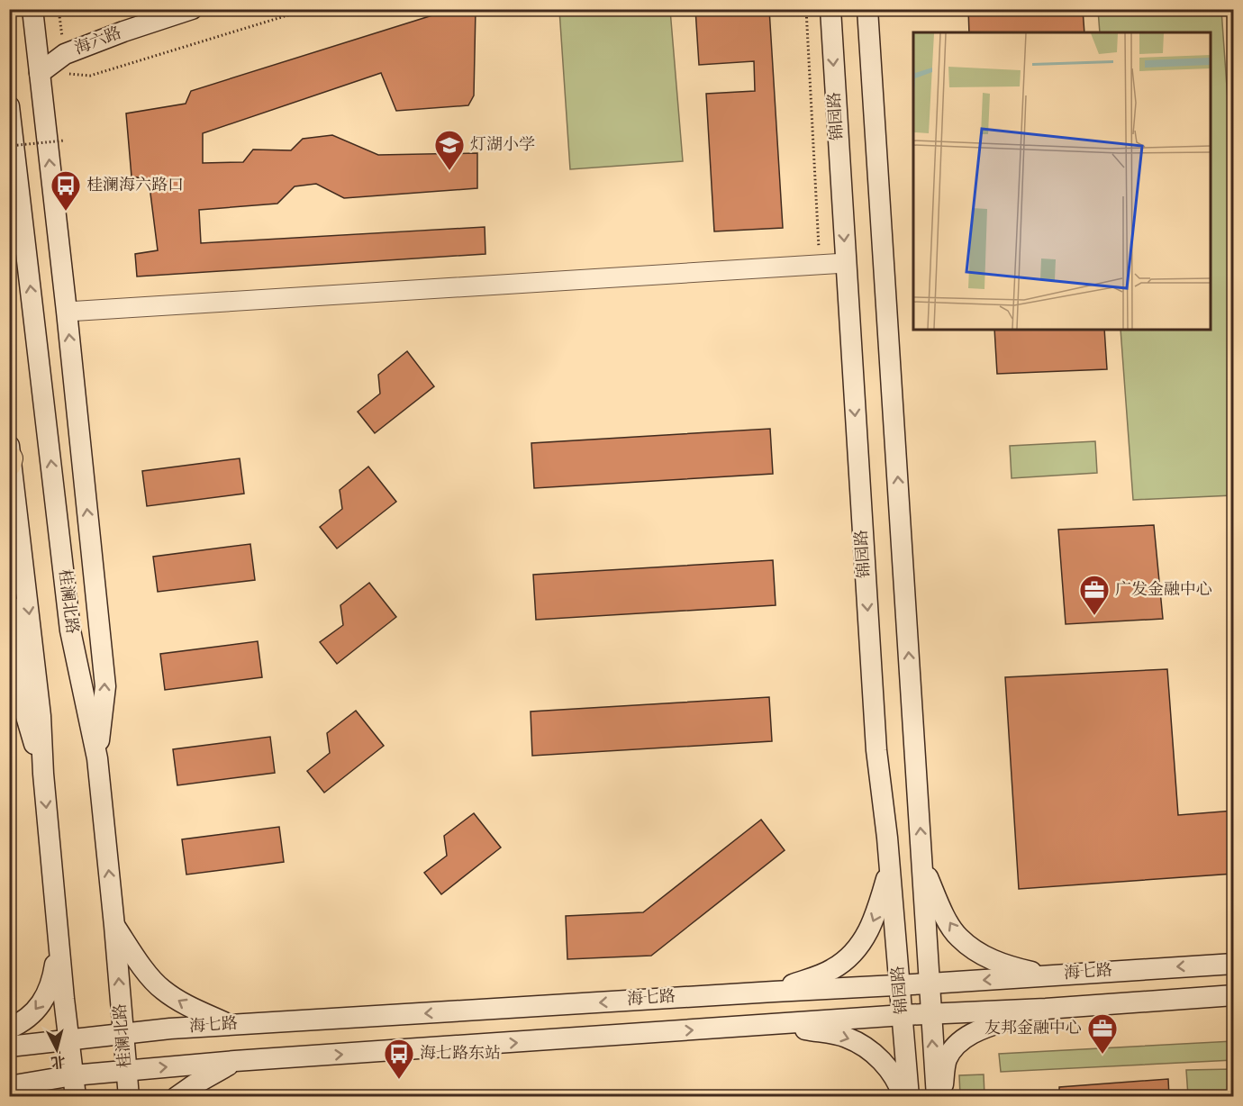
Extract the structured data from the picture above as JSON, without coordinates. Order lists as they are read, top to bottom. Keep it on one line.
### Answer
{"streets":{"main road":["海六路","锦园路","桂澜北路","海七路"]},"crossings":[["锦园路","海七路"],["桂澜北路","海七路"]],"places":{"school or university":["灯湖小学"],"bus stop":["桂澜海六路口","海七路东站"],"office":["广发金融中心","友邦金融中心"]},"north":"bottom"}
